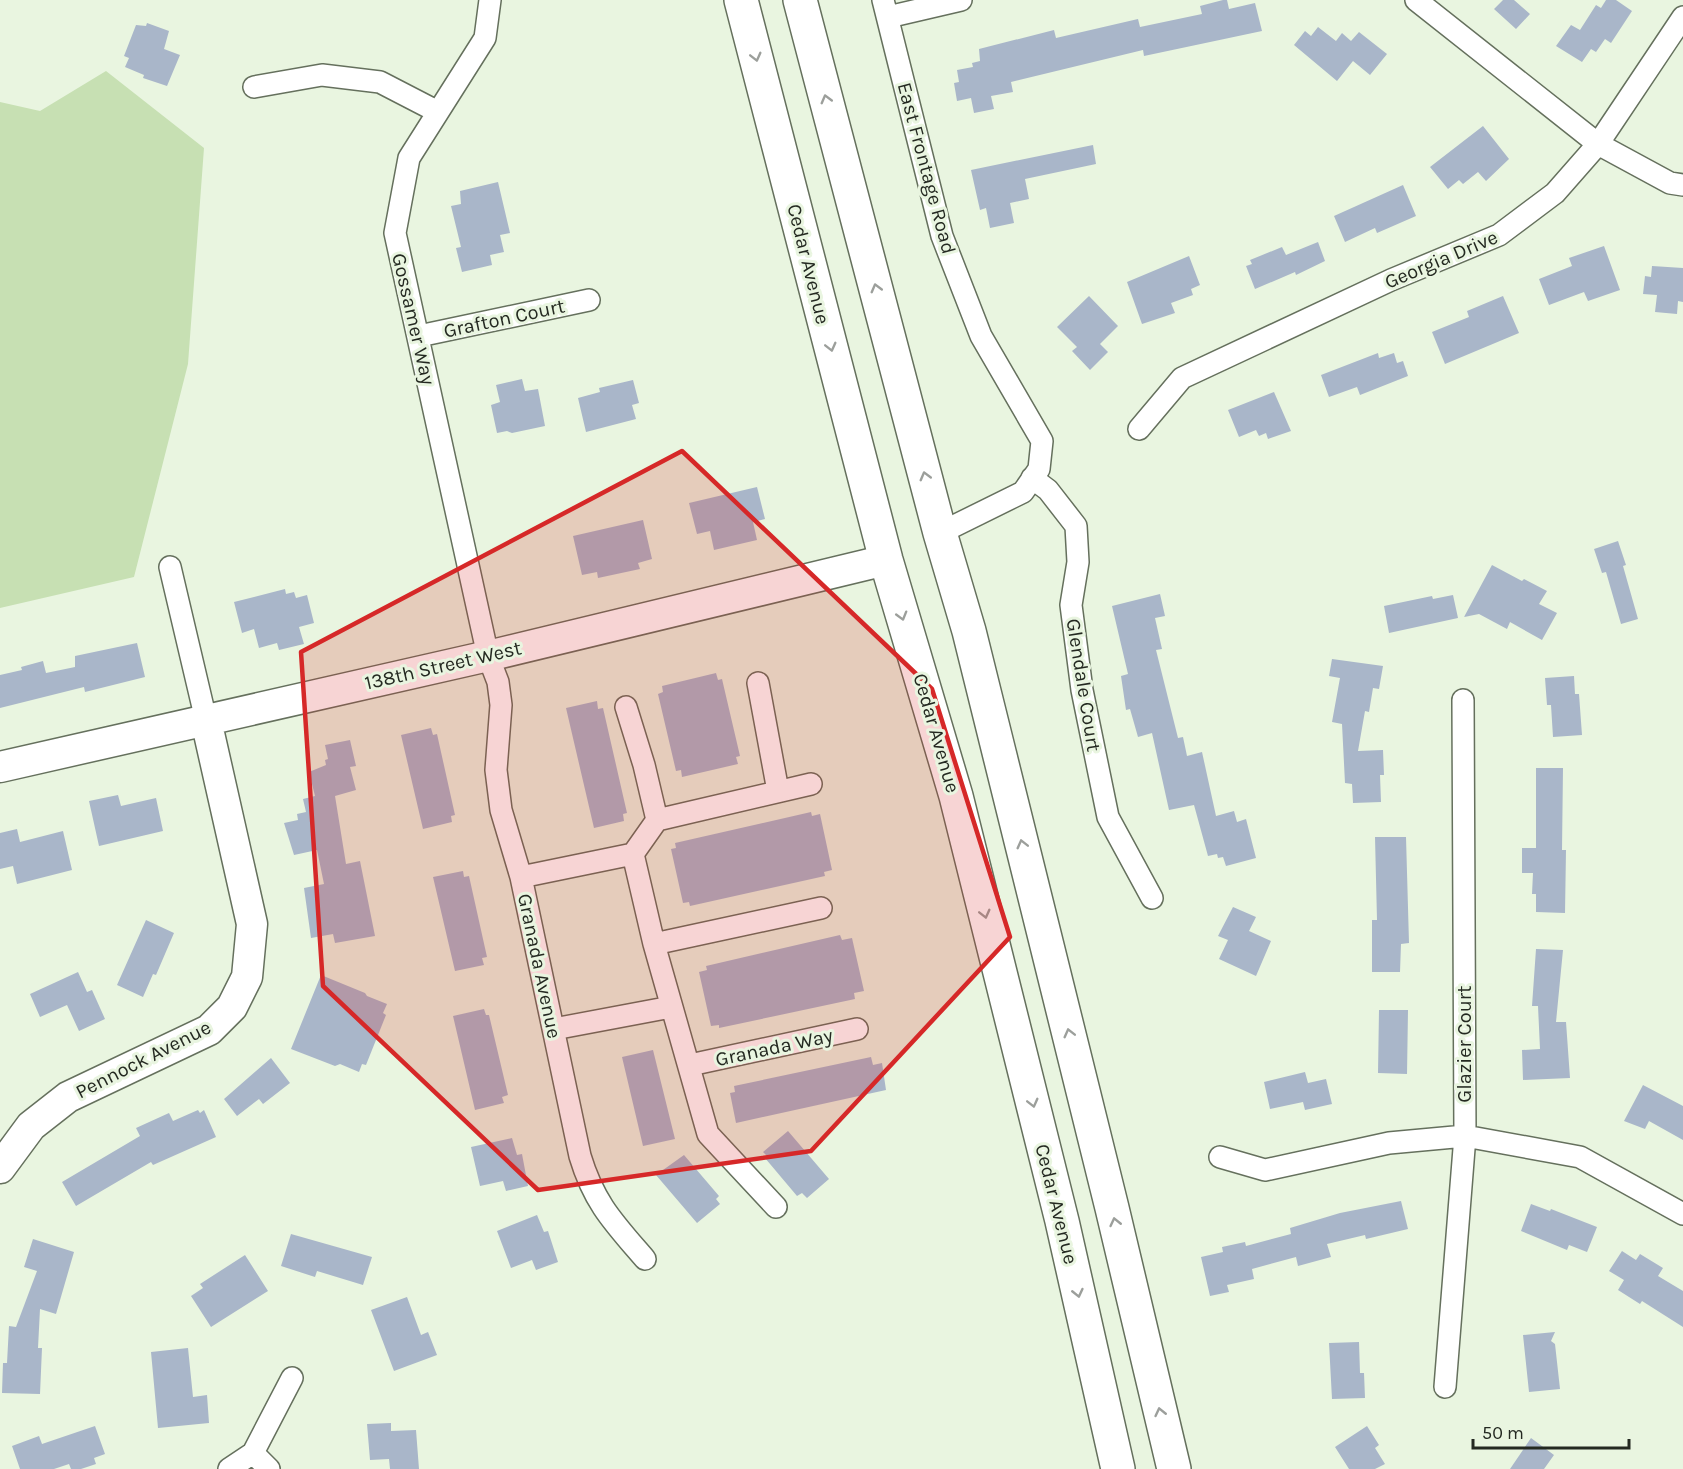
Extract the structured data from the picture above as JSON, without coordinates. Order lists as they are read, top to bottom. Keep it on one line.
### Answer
{"streets":{"highway":["Cedar Avenue"],"street":["East Frontage Road","Georgia Drive","Grafton Court","Gossamer Way","138th Street West","Glendale Court","Granada Avenue","Glazier Court","Granada Way","Pennock Avenue"]},"crossings":[["East Frontage Road","Glendale Court"],["Cedar Avenue","138th Street West"],["Grafton Court","Gossamer Way"],["Gossamer Way","138th Street West"],["Gossamer Way","Granada Avenue"],["138th Street West","Granada Avenue"],["138th Street West","Pennock Avenue"]],"scale_bar":"50 m"}
